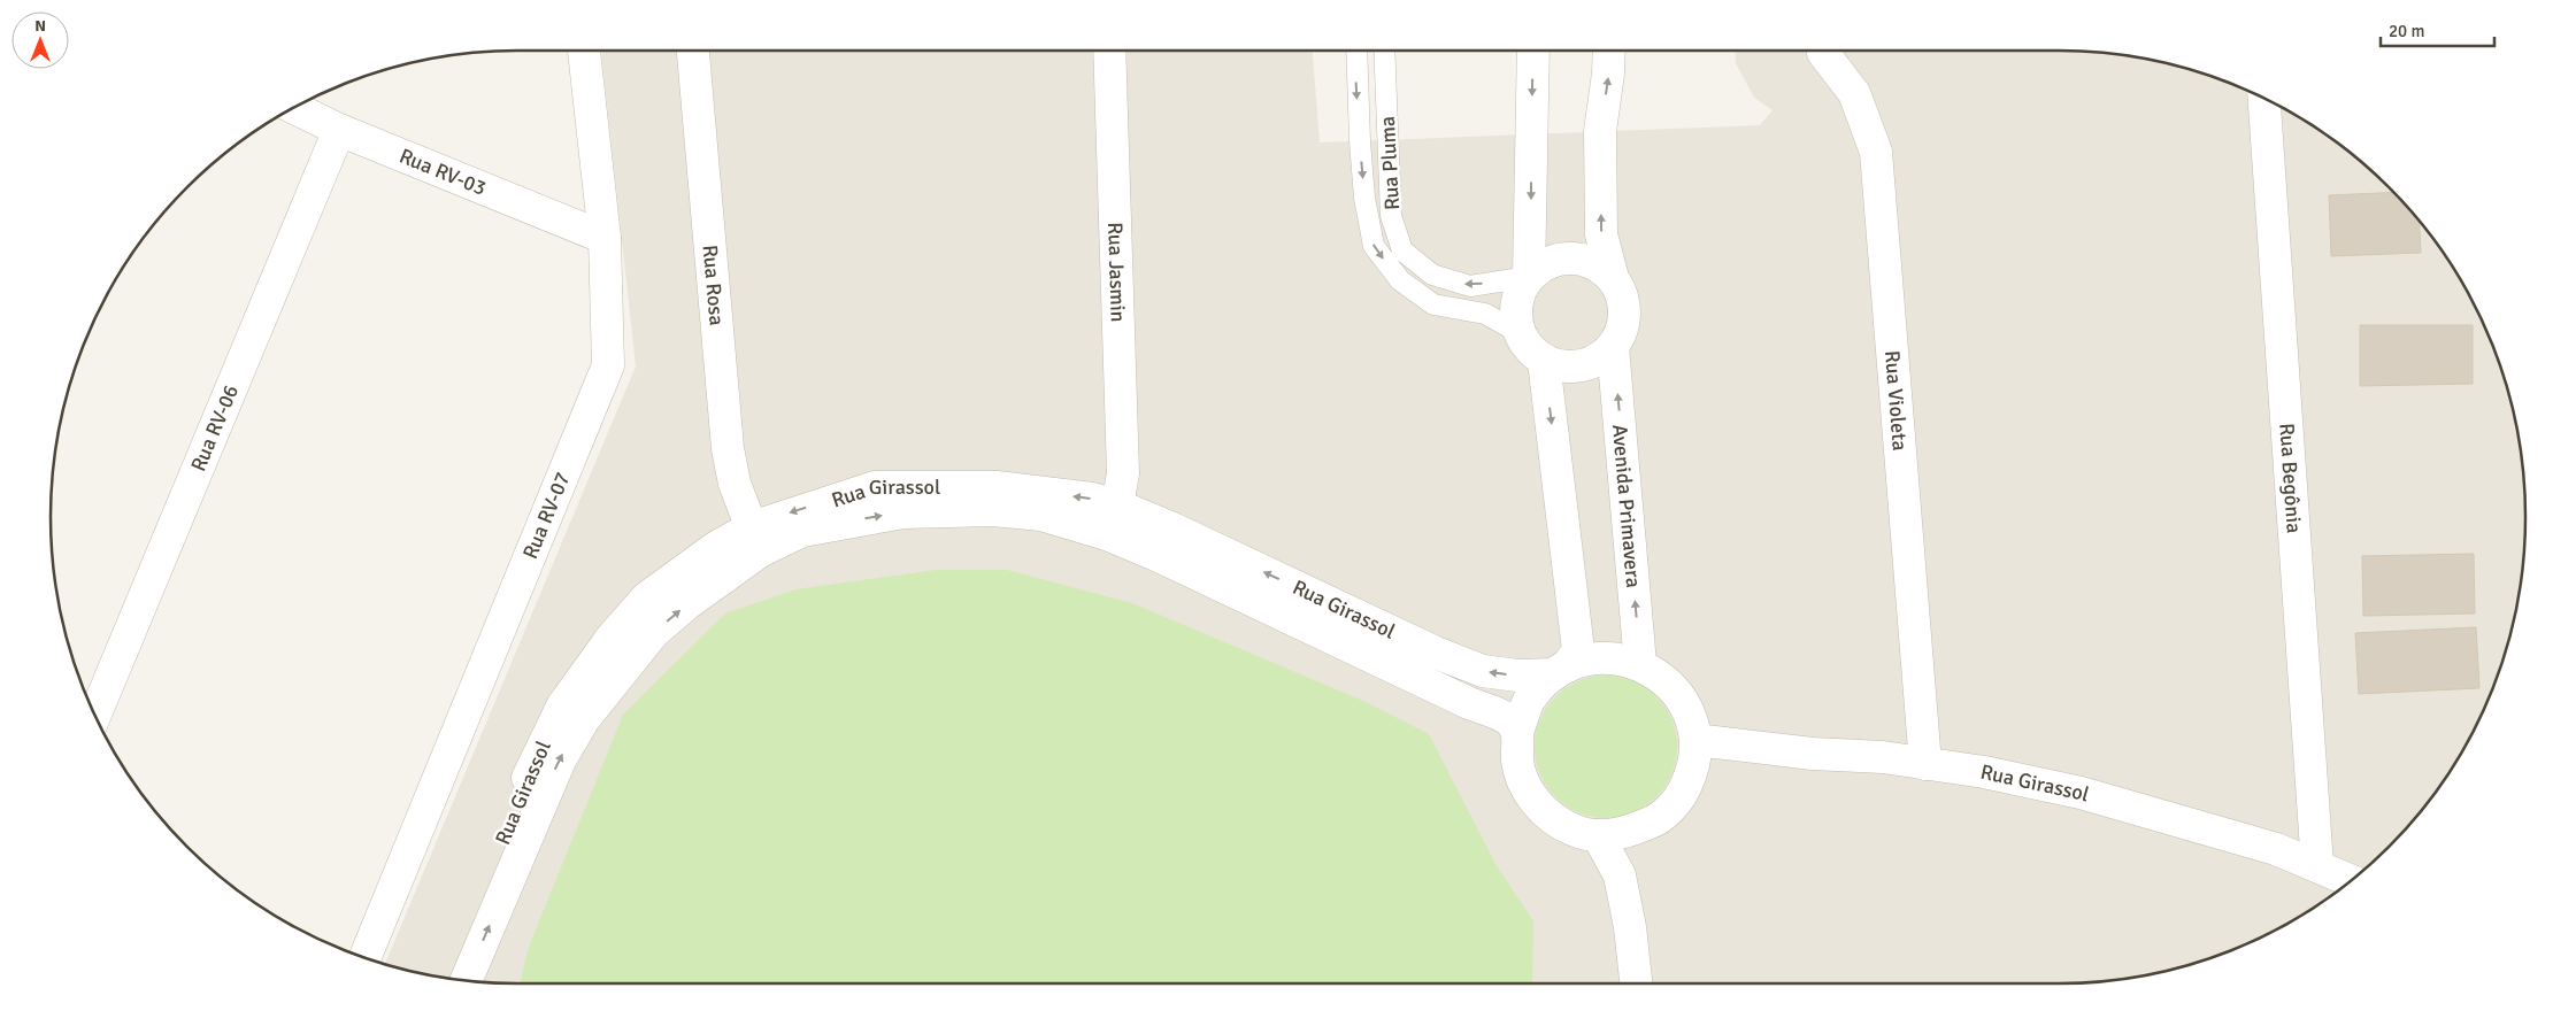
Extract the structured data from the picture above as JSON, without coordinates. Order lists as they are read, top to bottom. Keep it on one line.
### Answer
{"streets":{"street":["Rua RV-03","Rua Jasmin","Rua Rosa","Rua Violeta","Rua RV-06","Rua Begônia","Rua Girassol","Avenida Primavera","Rua RV-07"],"lane":["Rua Pluma"]},"crossings":[["Rua Pluma","Avenida Primavera"],["Rua RV-03","Rua RV-06"],["Rua RV-03","Rua RV-07"],["Rua Jasmin","Rua Girassol"],["Rua Rosa","Rua Girassol"],["Rua Violeta","Rua Girassol"],["Rua Begônia","Rua Girassol"],["Rua Girassol","Avenida Primavera"]],"scale_bar":"20 m","north":"top"}
